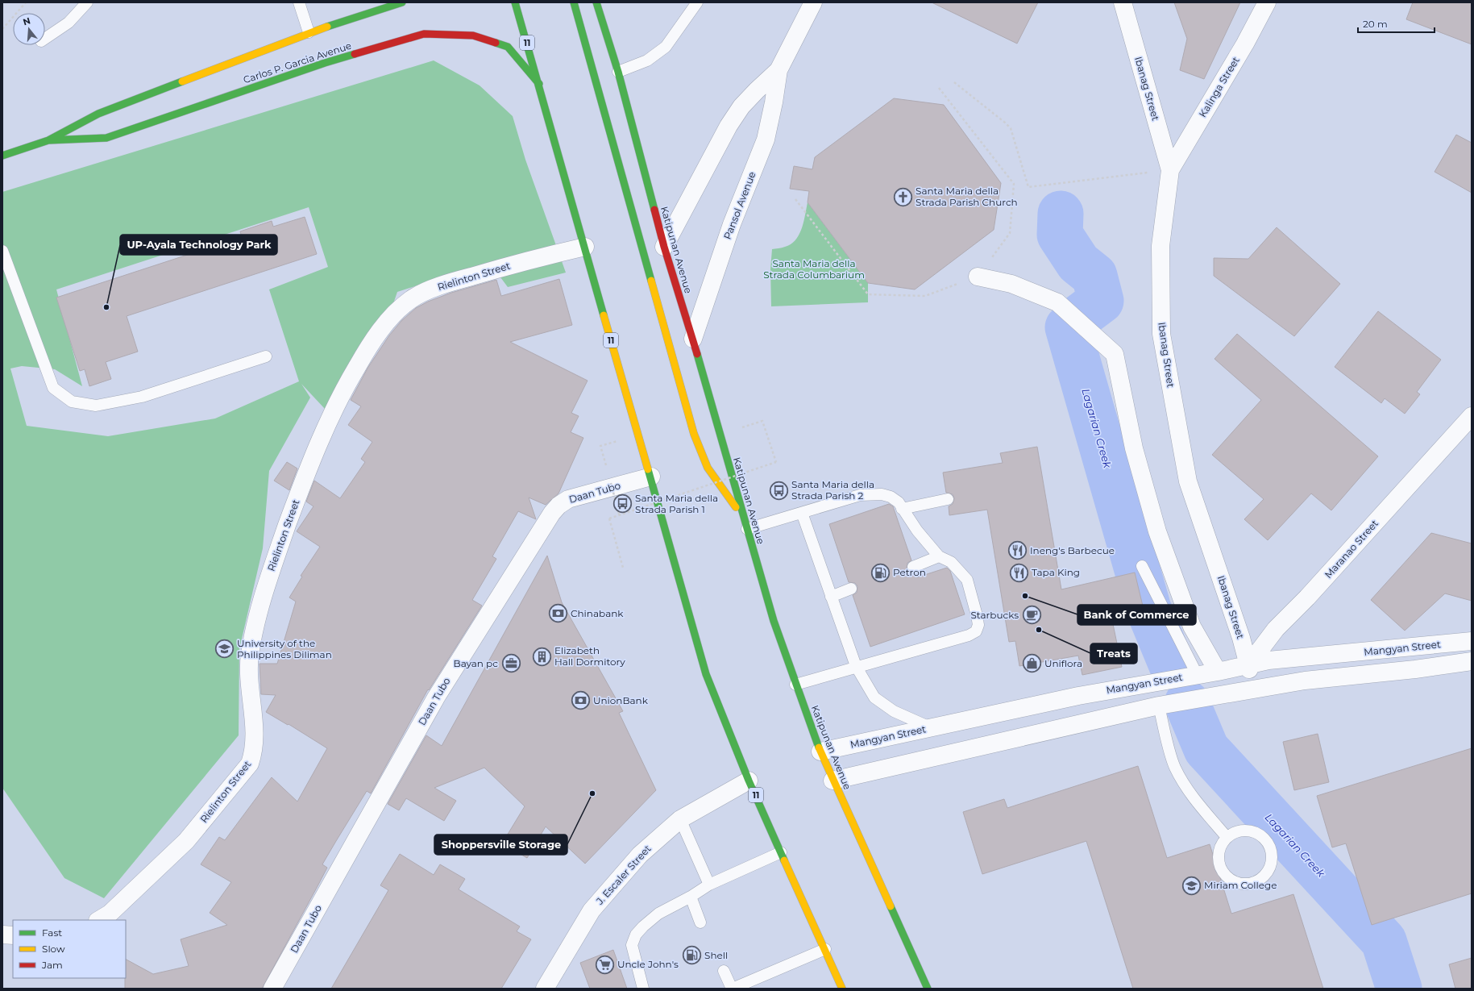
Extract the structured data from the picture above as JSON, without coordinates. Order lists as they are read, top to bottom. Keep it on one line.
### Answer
{"streets":{"main road":["11","Carlos P. Garcia Avenue","Katipunan Avenue"],"street":["Kalinga Street","Ibanag Street","Pansol Avenue","Rielinton Street","Daan Tubo","Maranao Street","Mangyan Street","J. Escaler Street"]},"crossings":[["11","Carlos P. Garcia Avenue"],["11","Rielinton Street"],["11","Daan Tubo"],["11","J. Escaler Street"],["Kalinga Street","Ibanag Street"],["Ibanag Street","Maranao Street"],["Ibanag Street","Mangyan Street"],["Pansol Avenue","Katipunan Avenue"],["Katipunan Avenue","Mangyan Street"],["Maranao Street","Mangyan Street"]],"water":["Lagarian Creek"],"parks":["Santa Maria della Strada Columbarium"],"places":{"church":["Santa Maria della Strada Parish Church"],"other":["UP-Ayala Technology Park","Bank of Commerce","Treats","Shoppersville Storage"],"bus stop":["Santa Maria della Strada Parish 2","Santa Maria della Strada Parish 1"],"restaurant":["Ineng's Barbecue","Tapa King"],"fuel station":["Petron","Shell"],"bank":["Chinabank","UnionBank"],"cafe":["Starbucks"],"school or university":["University of the Philippines Diliman","Miriam College"],"building":["Elizabeth Hall Dormitory"],"office":["Bayan pc"],"shop":["Uniflora"],"supermarket":["Uncle John's"]},"legend":["Fast","Slow","Jam"],"scale_bar":"20 m","north":"top"}
